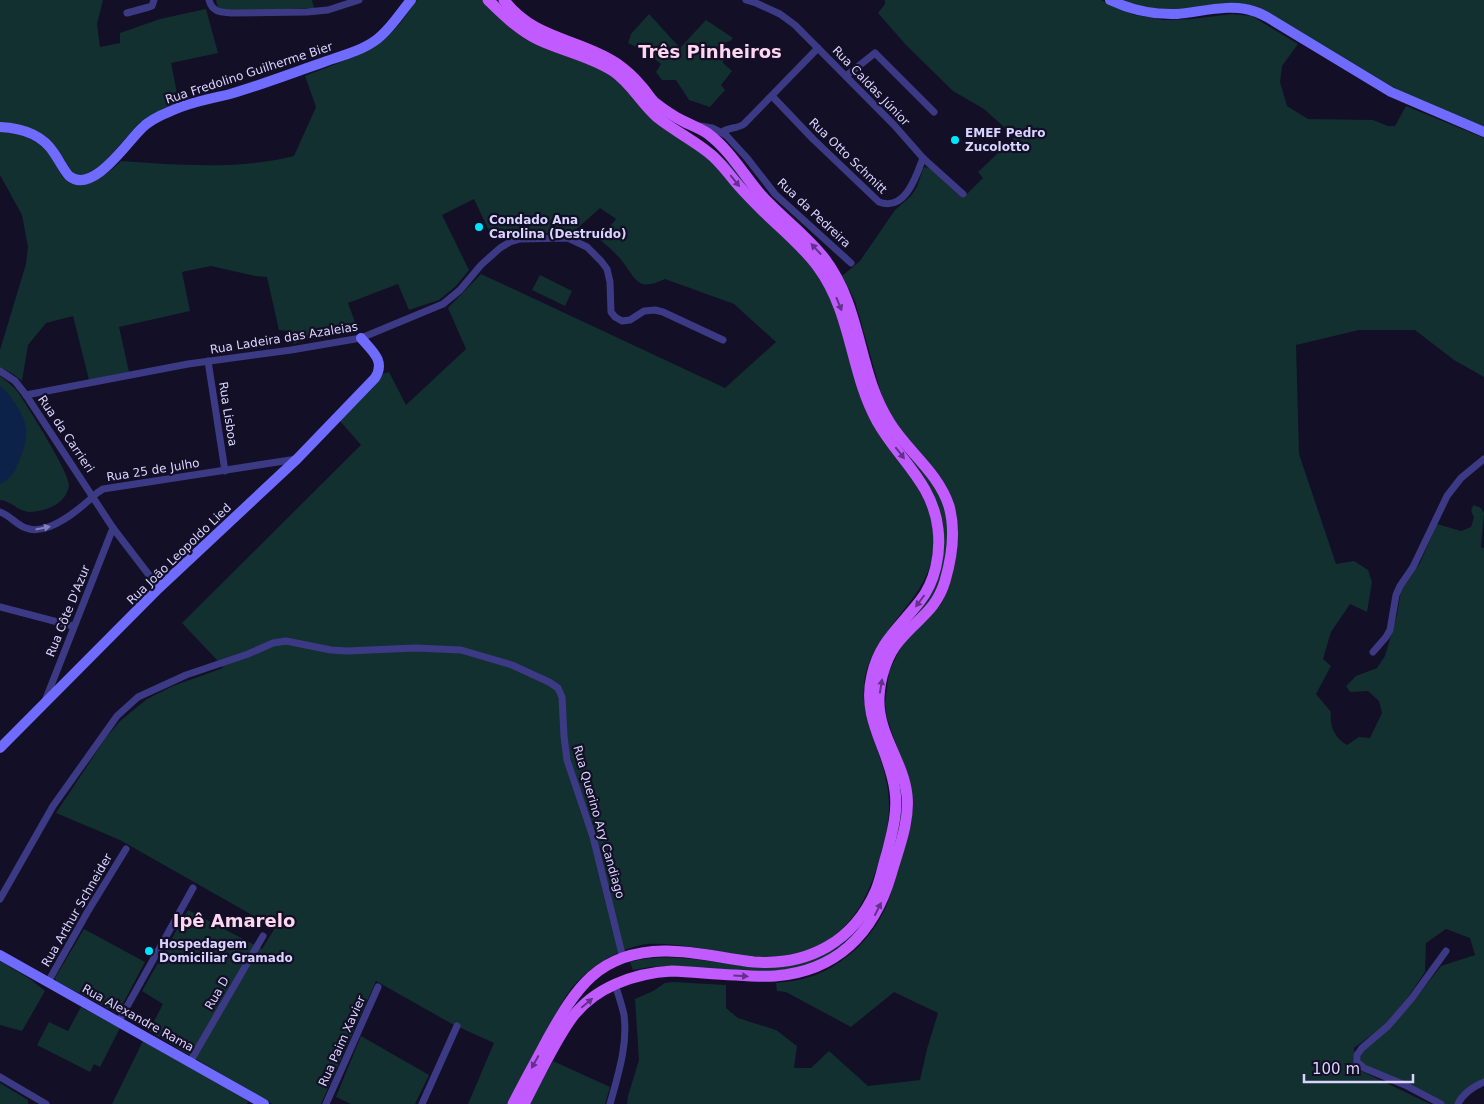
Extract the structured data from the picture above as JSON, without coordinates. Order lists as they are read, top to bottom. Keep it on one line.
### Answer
{"streets":{"street":["Rua Fredolino Guilherme Bier","Rua Caldas Júnior","Rua Otto Schmitt","Rua da Pedreira","Rua Ladeira das Azaleias","Rua Lisboa","Rua da Carrieri","Rua 25 de Julho","Rua João Leopoldo Lied","Rua Côte D'Azur","Rua Querino Ary Candiago","Rua Arthur Schneider","Rua D","Rua Alexandre Rama","Rua Paim Xavier"]},"crossings":[["Rua Caldas Júnior","Rua Otto Schmitt"],["Rua Ladeira das Azaleias","Rua Lisboa"],["Rua Ladeira das Azaleias","Rua da Carrieri"],["Rua Ladeira das Azaleias","Rua João Leopoldo Lied"],["Rua Lisboa","Rua 25 de Julho"],["Rua da Carrieri","Rua 25 de Julho"],["Rua da Carrieri","Rua João Leopoldo Lied"],["Rua da Carrieri","Rua Côte D'Azur"],["Rua 25 de Julho","Rua João Leopoldo Lied"],["Rua João Leopoldo Lied","Rua Côte D'Azur"],["Rua Arthur Schneider","Rua Alexandre Rama"],["Rua D","Rua Alexandre Rama"]],"districts":["Três Pinheiros","Ipê Amarelo"],"places":["EMEF Pedro Zucolotto","Condado Ana Carolina (Destruído)","Hospedagem Domiciliar Gramado"],"scale_bar":"100 m"}
